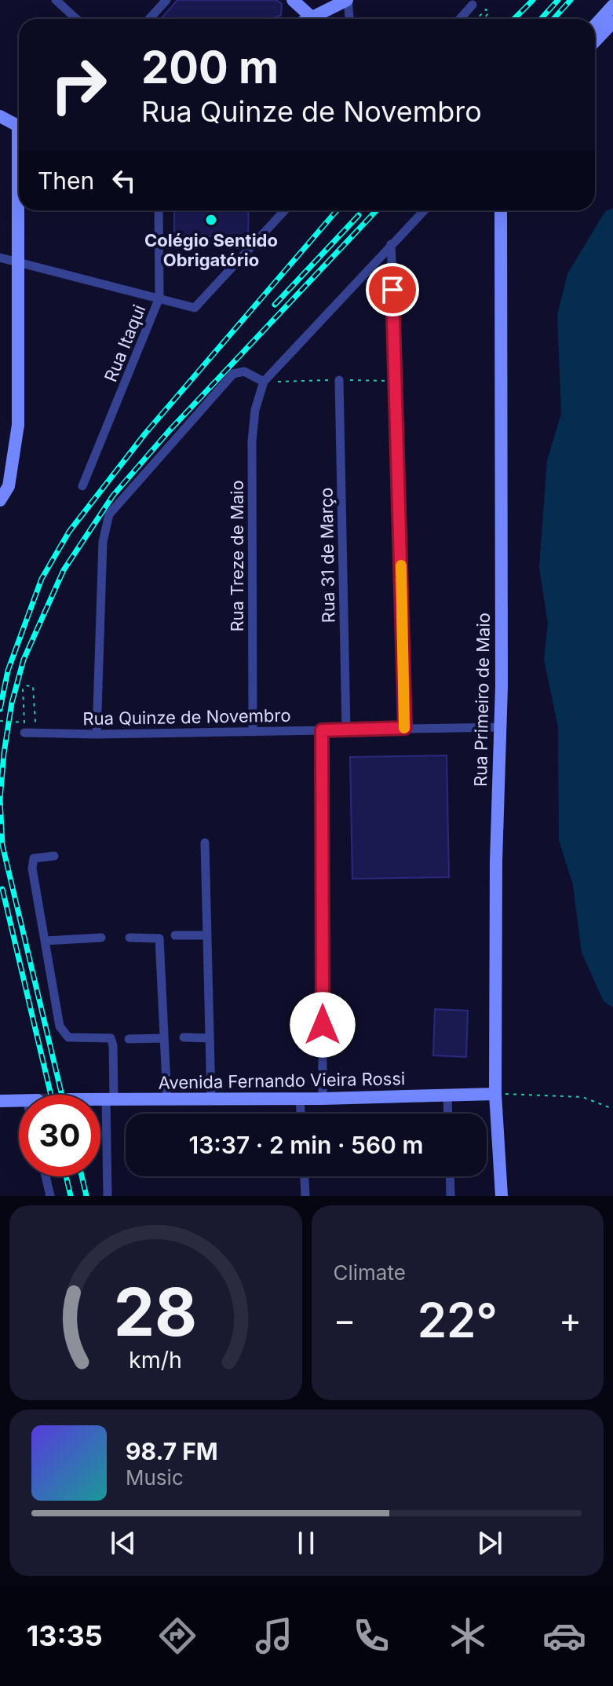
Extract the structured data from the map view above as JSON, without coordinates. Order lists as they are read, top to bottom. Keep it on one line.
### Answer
{"streets":{"main road":["Rua Primeiro de Maio","Avenida Fernando Vieira Rossi"],"street":["Rua Itaqui","Rua 31 de Março","Rua Treze de Maio","Rua Quinze de Novembro"]},"crossings":[["Rua 31 de Março","Rua Quinze de Novembro"],["Rua Treze de Maio","Rua Quinze de Novembro"],["Rua Primeiro de Maio","Rua Quinze de Novembro"],["Rua Primeiro de Maio","Avenida Fernando Vieira Rossi"]],"places":["Colégio Sentido Obrigatório"],"page":{"turn":["200 m","Rua Quinze de Novembro"],"then":"Then","limit":"30","trip":"13:37 · 2 min · 560 m","tile":"Climate","heat":["−","22°","+"],"song":["98.7 FM","Music"],"tabs":"13:35","gauge":["28","km/h"]}}
